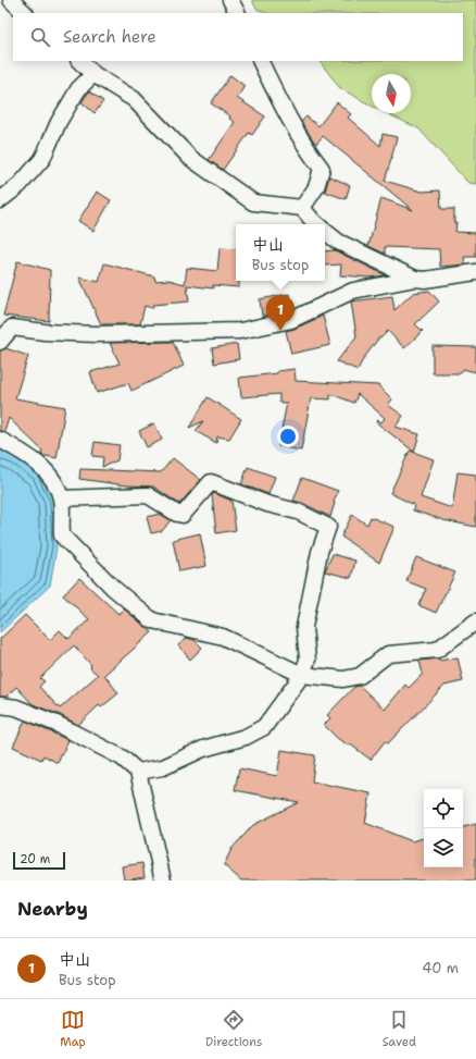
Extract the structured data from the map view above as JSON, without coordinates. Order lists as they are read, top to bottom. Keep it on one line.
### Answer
{"scale_bar":"20 m","north":"bottom","page":{"search":"Search here","popup":["中山","Bus stop"],"pins":"1","scale":"20 m","heading":"Nearby","list":[{"mark":"1","name":"中山","note":"Bus stop","value":"40 m"}],"nav":["Map","Directions","Saved"]}}
